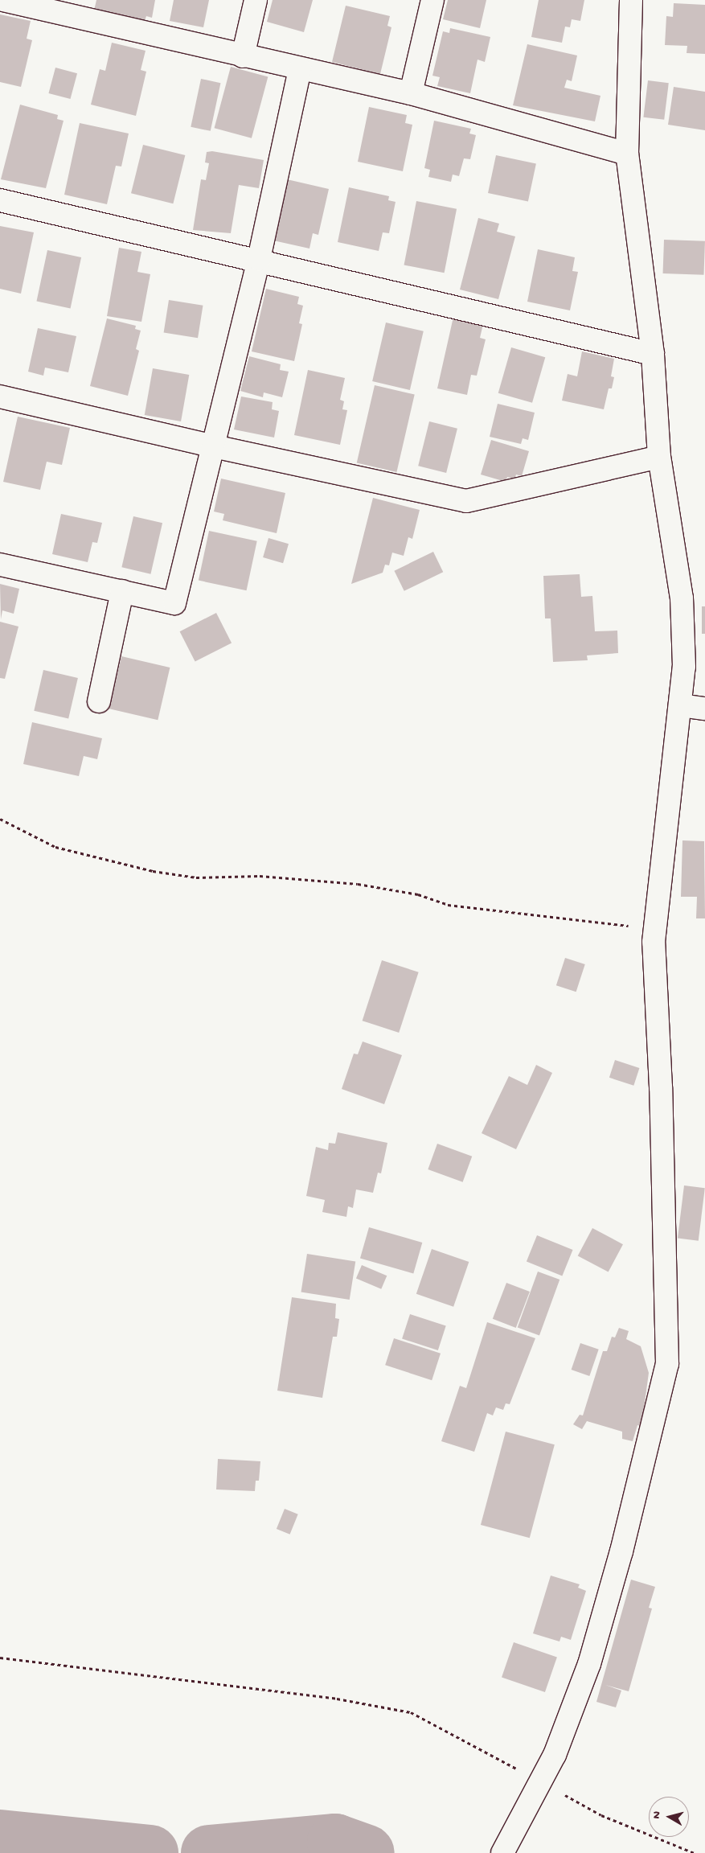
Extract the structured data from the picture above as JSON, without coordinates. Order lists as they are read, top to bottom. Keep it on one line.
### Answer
{"north":"left"}
